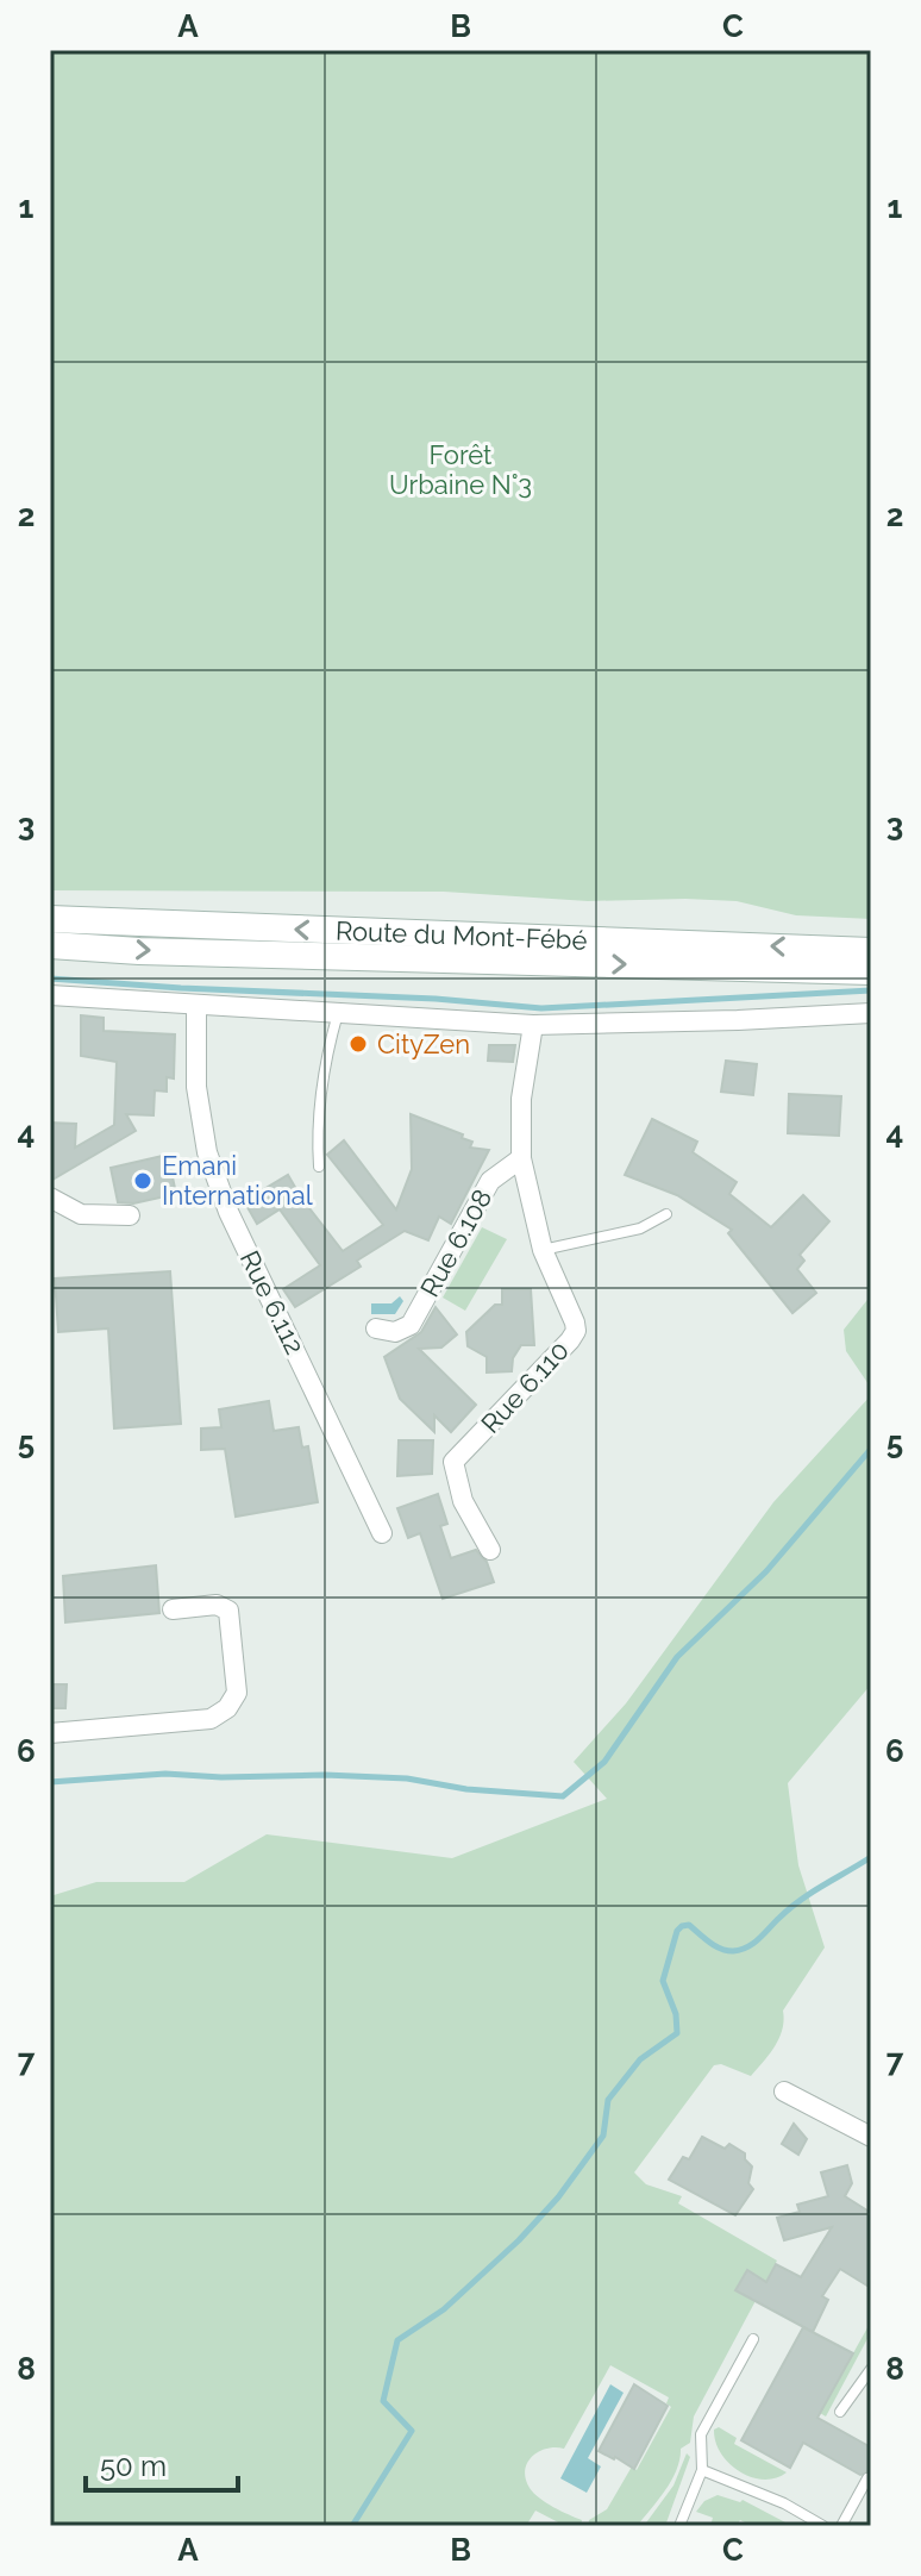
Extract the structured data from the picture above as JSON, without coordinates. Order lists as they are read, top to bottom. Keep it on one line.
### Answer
{"streets":{"street":["Route du Mont-Fébé","Rue 6.108","Rue 6.112","Rue 6.110"]},"crossings":[["Rue 6.108","Rue 6.110"]],"parks":["Forêt Urbaine N°3"],"places":["CityZen","Emani International"],"scale_bar":"50 m","grid":{"columns":["A","B","C"],"rows":["1","2","3","4","5","6","7","8"]}}
